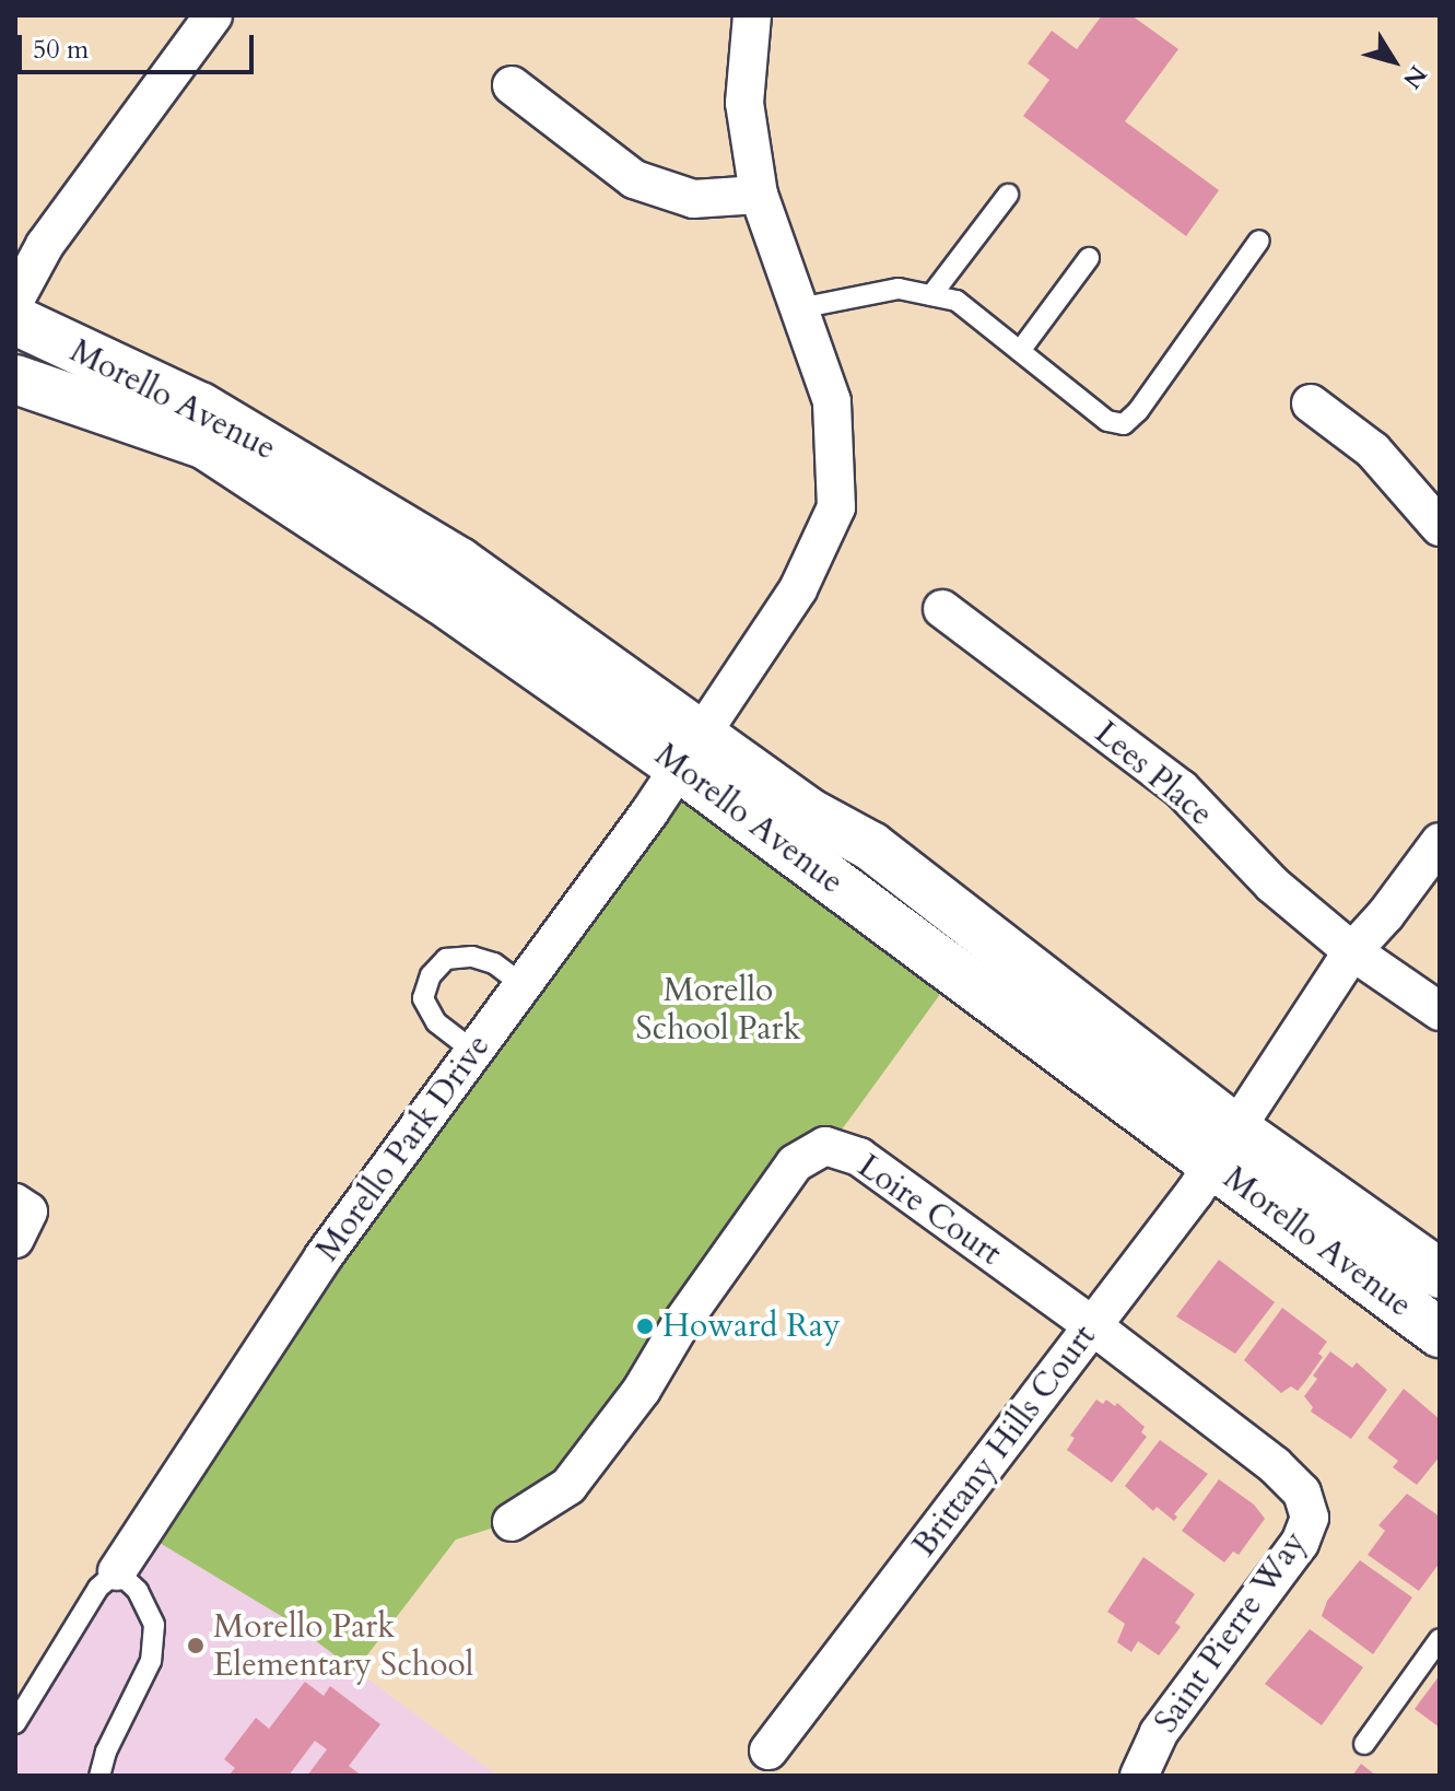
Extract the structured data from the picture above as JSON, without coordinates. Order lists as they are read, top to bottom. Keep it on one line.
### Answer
{"streets":{"street":["Morello Avenue","Lees Place","Morello Park Drive","Loire Court","Brittany Hills Court","Saint Pierre Way"]},"crossings":[["Morello Avenue","Morello Park Drive"],["Morello Avenue","Brittany Hills Court"],["Lees Place","Brittany Hills Court"],["Loire Court","Brittany Hills Court"],["Loire Court","Saint Pierre Way"],["Brittany Hills Court","Saint Pierre Way"]],"parks":["Morello School Park"],"places":["Howard Ray","Morello Park Elementary School"],"scale_bar":"50 m","north":"bottom right"}
